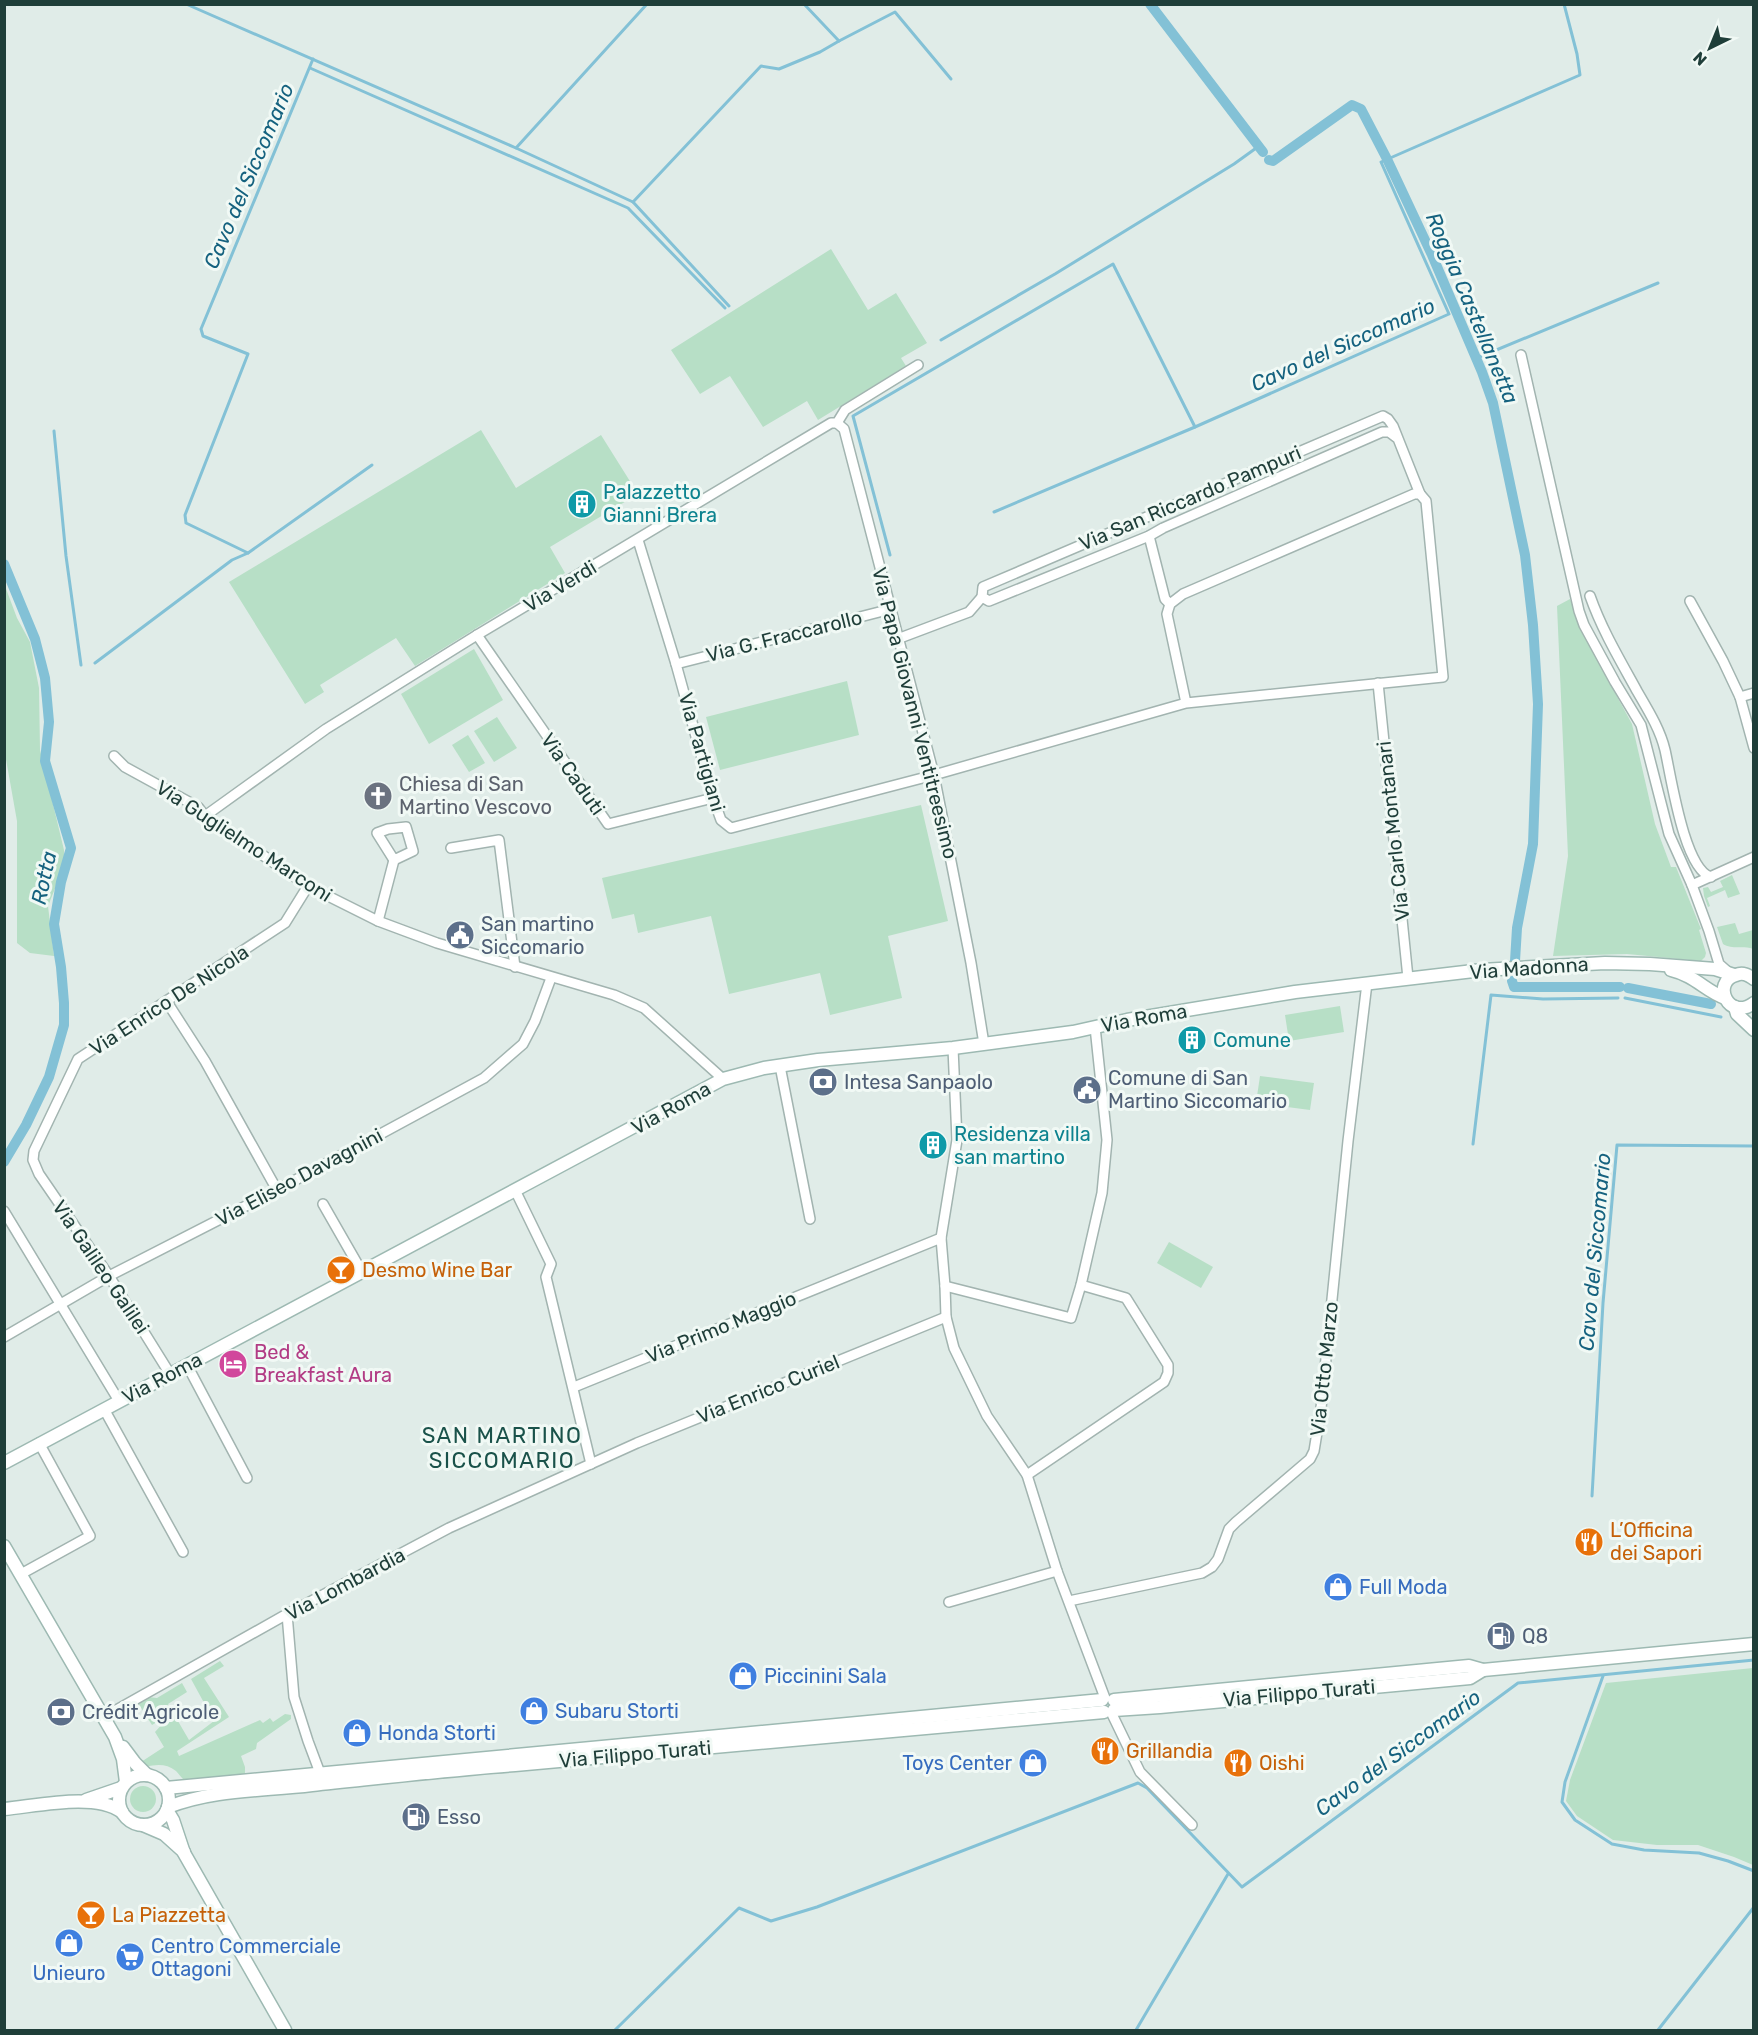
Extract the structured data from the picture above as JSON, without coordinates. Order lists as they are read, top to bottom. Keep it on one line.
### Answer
{"streets":{"main road":["Via Madonna","Via Roma","Via Filippo Turati"],"street":["Via San Riccardo Pampuri","Via Verdi","Via G. Fraccarollo","Via Papa Giovanni Ventitreesimo","Via Partigiani","Via Caduti","Via Carlo Montanari","Via Guglielmo Marconi","Via Enrico De Nicola","Via Eliseo Davagnini","Via Galileo Galilei","Via Primo Maggio","Via Otto Marzo","Via Enrico Curiel","Via Lombardia"]},"crossings":[["Via San Riccardo Pampuri","Via Papa Giovanni Ventitreesimo"],["Via San Riccardo Pampuri","Via Carlo Montanari"],["Via Verdi","Via Papa Giovanni Ventitreesimo"],["Via Verdi","Via Partigiani"],["Via Verdi","Via Caduti"],["Via Verdi","Via Guglielmo Marconi"],["Via G. Fraccarollo","Via Papa Giovanni Ventitreesimo"],["Via G. Fraccarollo","Via Partigiani"],["Via Papa Giovanni Ventitreesimo","Via Partigiani"],["Via Papa Giovanni Ventitreesimo","Via Roma"],["Via Partigiani","Via Caduti"],["Via Carlo Montanari","Via Madonna"],["Via Carlo Montanari","Via Roma"],["Via Guglielmo Marconi","Via Enrico De Nicola"],["Via Guglielmo Marconi","Via Roma"],["Via Guglielmo Marconi","Via Eliseo Davagnini"],["Via Madonna","Via Roma"],["Via Enrico De Nicola","Via Galileo Galilei"],["Via Roma","Via Galileo Galilei"],["Via Roma","Via Otto Marzo"],["Via Eliseo Davagnini","Via Galileo Galilei"],["Via Enrico Curiel","Via Lombardia"]],"districts":["SAN MARTINO SICCOMARIO"],"water":["Cavo del Siccomario","Roggia Castellanetta","Rotta"],"places":{"building":["Palazzetto Gianni Brera","Comune","Residenza villa san martino"],"church":["Chiesa di San Martino Vescovo"],"public building":["San martino Siccomario","Comune di San Martino Siccomario"],"bank":["Intesa Sanpaolo","Crédit Agricole"],"bar":["Desmo Wine Bar","La Piazzetta"],"hotel":["Bed & Breakfast Aura"],"restaurant":["L’Officina dei Sapori","Grillandia","Oishi"],"shop":["Full Moda","Piccinini Sala","Subaru Storti","Honda Storti","Toys Center","Unieuro"],"fuel station":["Q8","Esso"],"supermarket":["Centro Commerciale Ottagoni"]},"north":"bottom left"}
